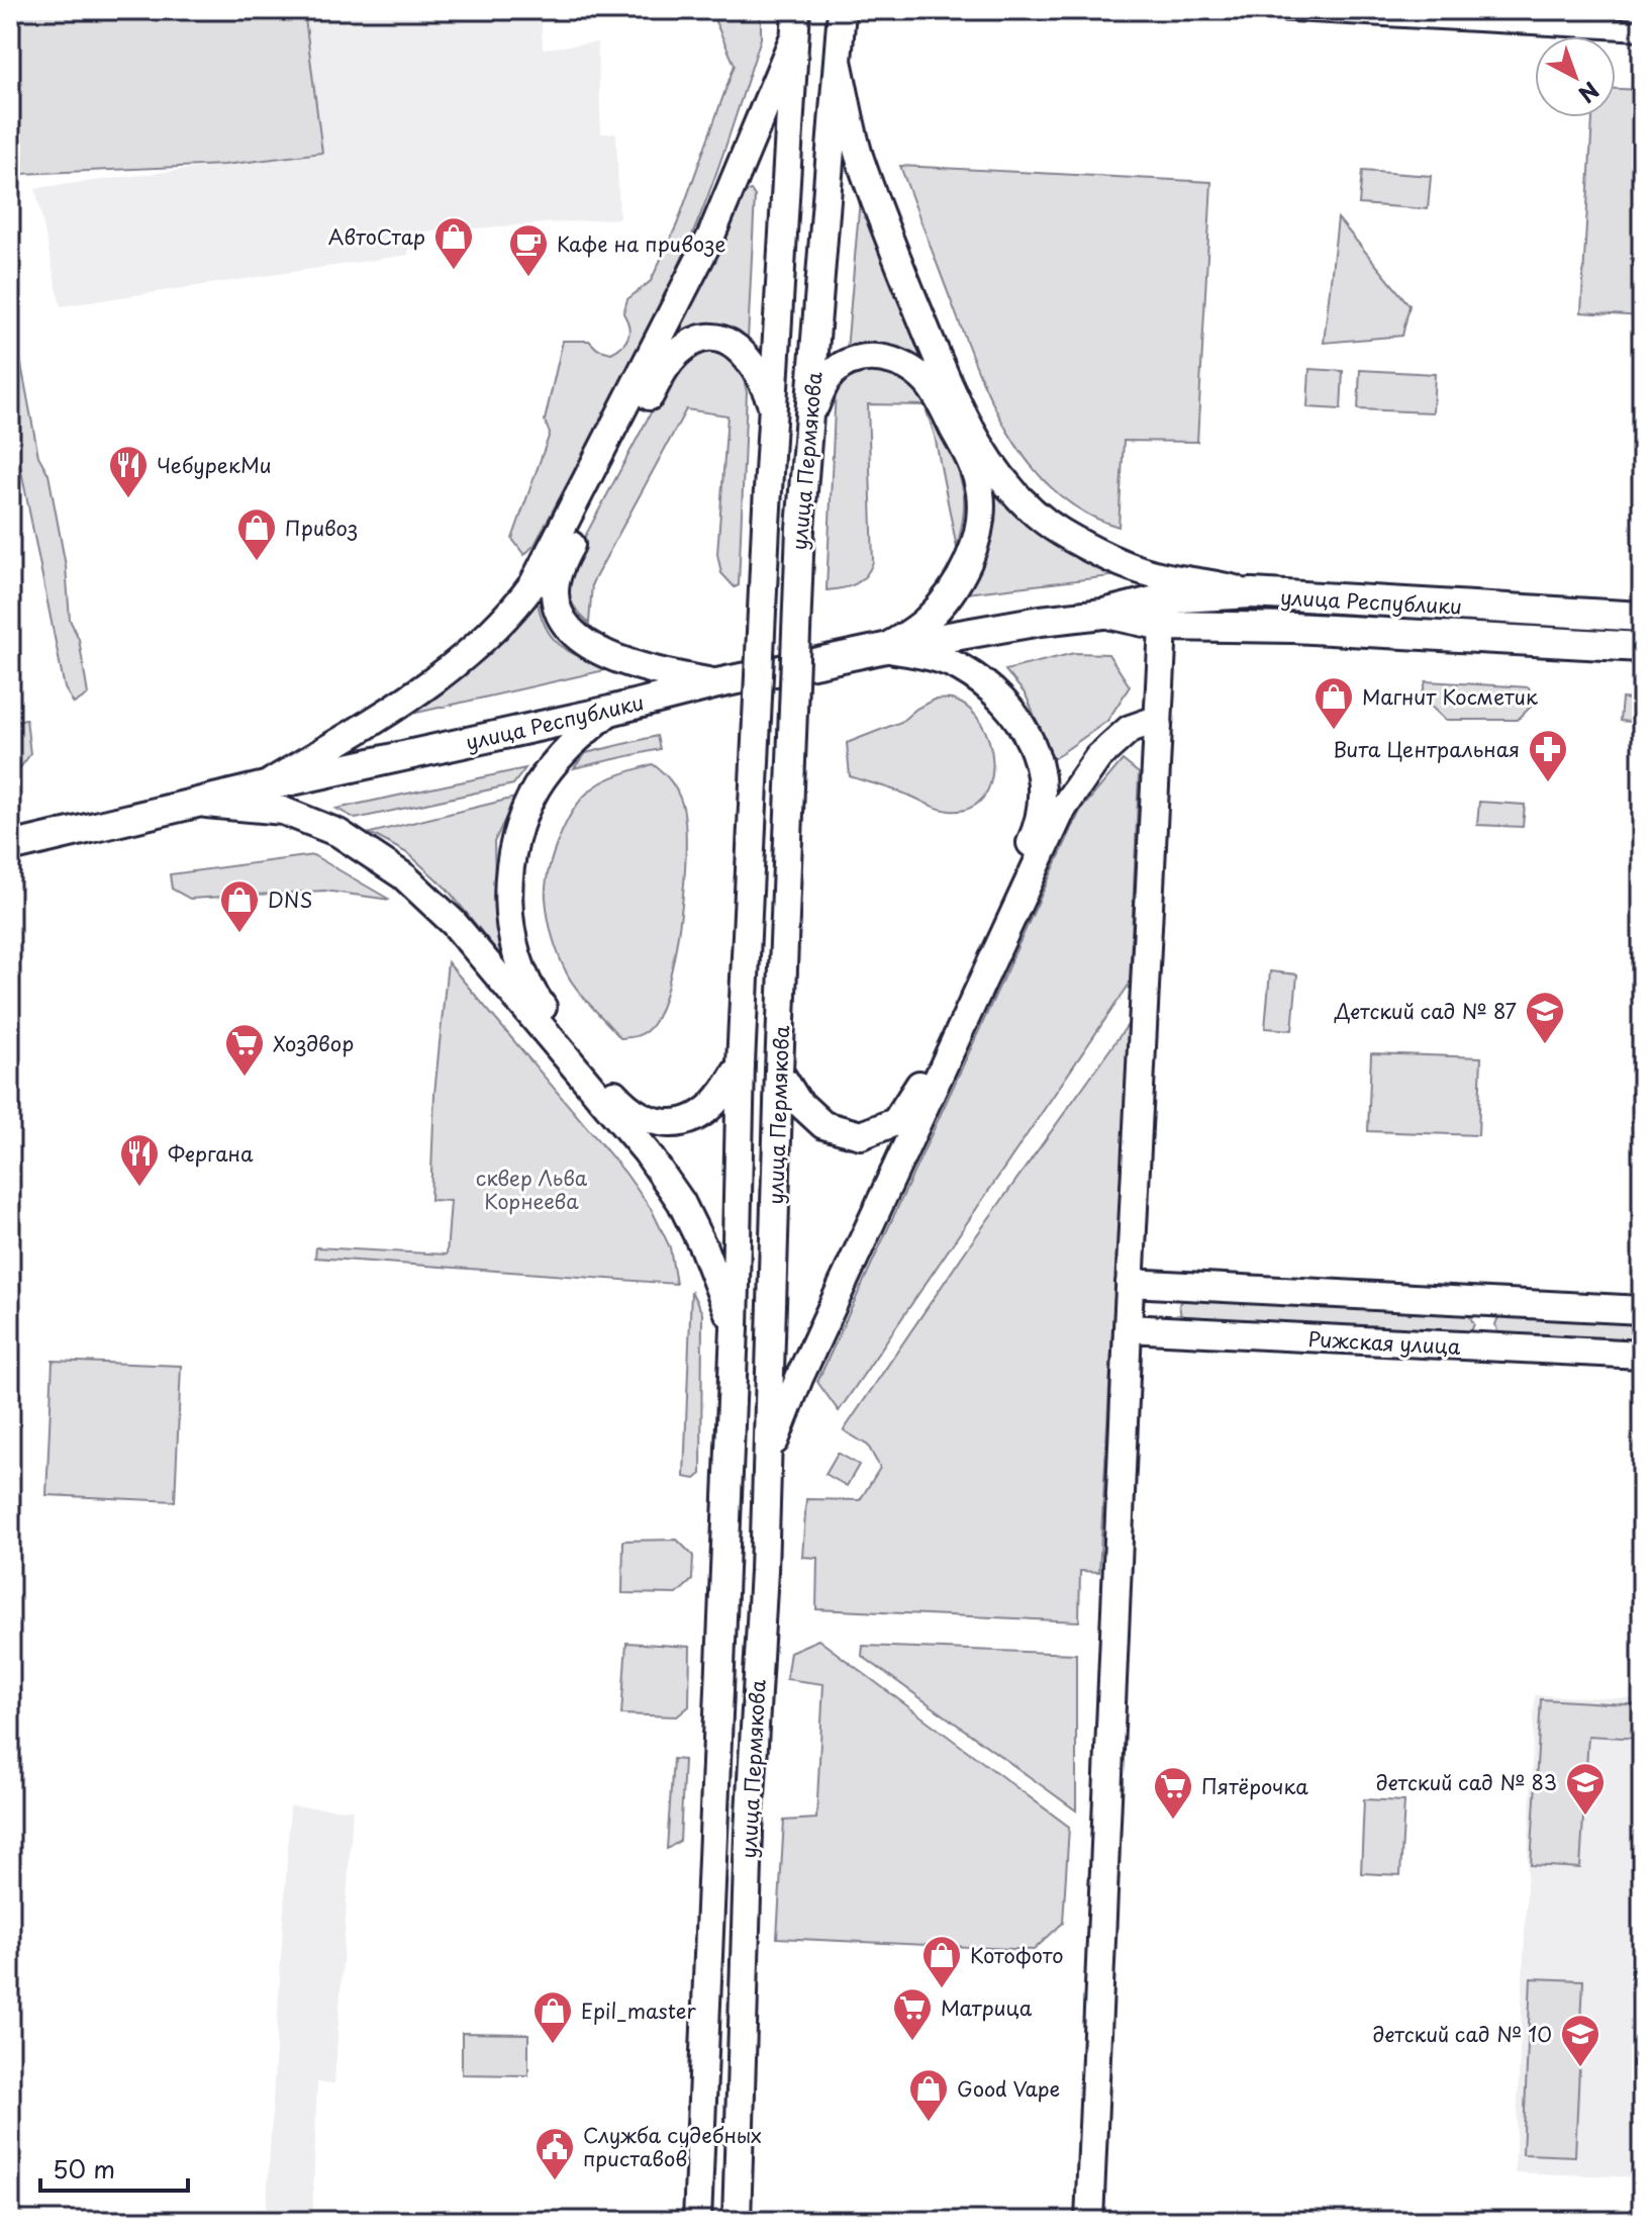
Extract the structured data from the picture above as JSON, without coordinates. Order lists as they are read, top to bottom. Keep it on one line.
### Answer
{"streets":{"main road":["улица Пермякова","улица Республики","Рижская улица"]},"parks":["сквер Льва Корнеева"],"places":{"shop":["АвтоСтар","Привоз","Магнит Косметик","DNS","Котофото","Epil_master","Good Vape"],"cafe":["Кафе на привозе"],"restaurant":["ЧебурекМи","Фергана"],"pharmacy":["Вита Центральная"],"school or university":["Детский сад № 87","детский сад № 83","детский сад № 10"],"supermarket":["Хоздвор","Пятёрочка","Матрица"],"public building":["Служба судебных приставов"]},"scale_bar":"50 m","north":"bottom right"}
